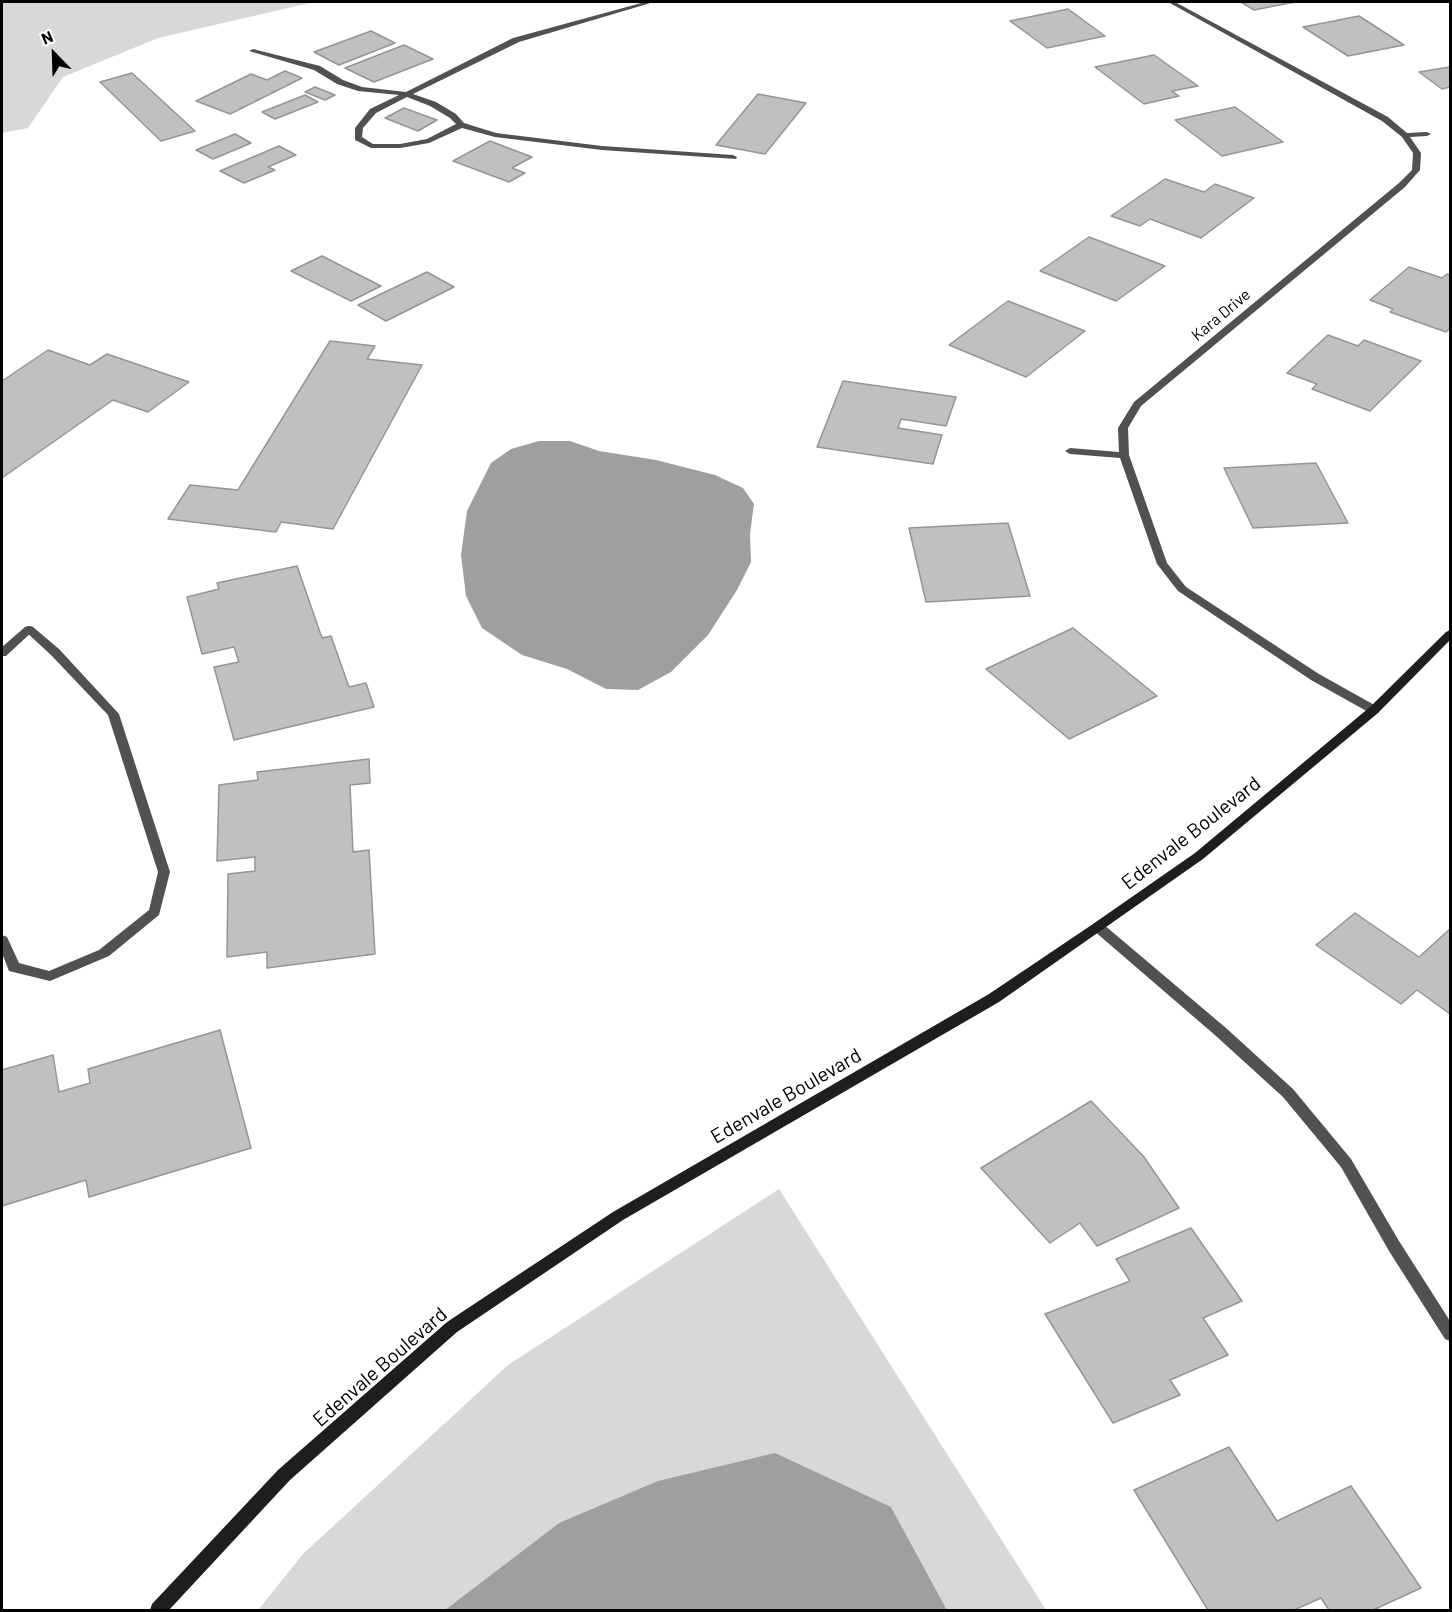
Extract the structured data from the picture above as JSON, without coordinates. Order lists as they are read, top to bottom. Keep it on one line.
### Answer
{"streets":{"street":["Kara Drive","Edenvale Boulevard"]},"crossings":[["Kara Drive","Edenvale Boulevard"]],"north":"top left"}
